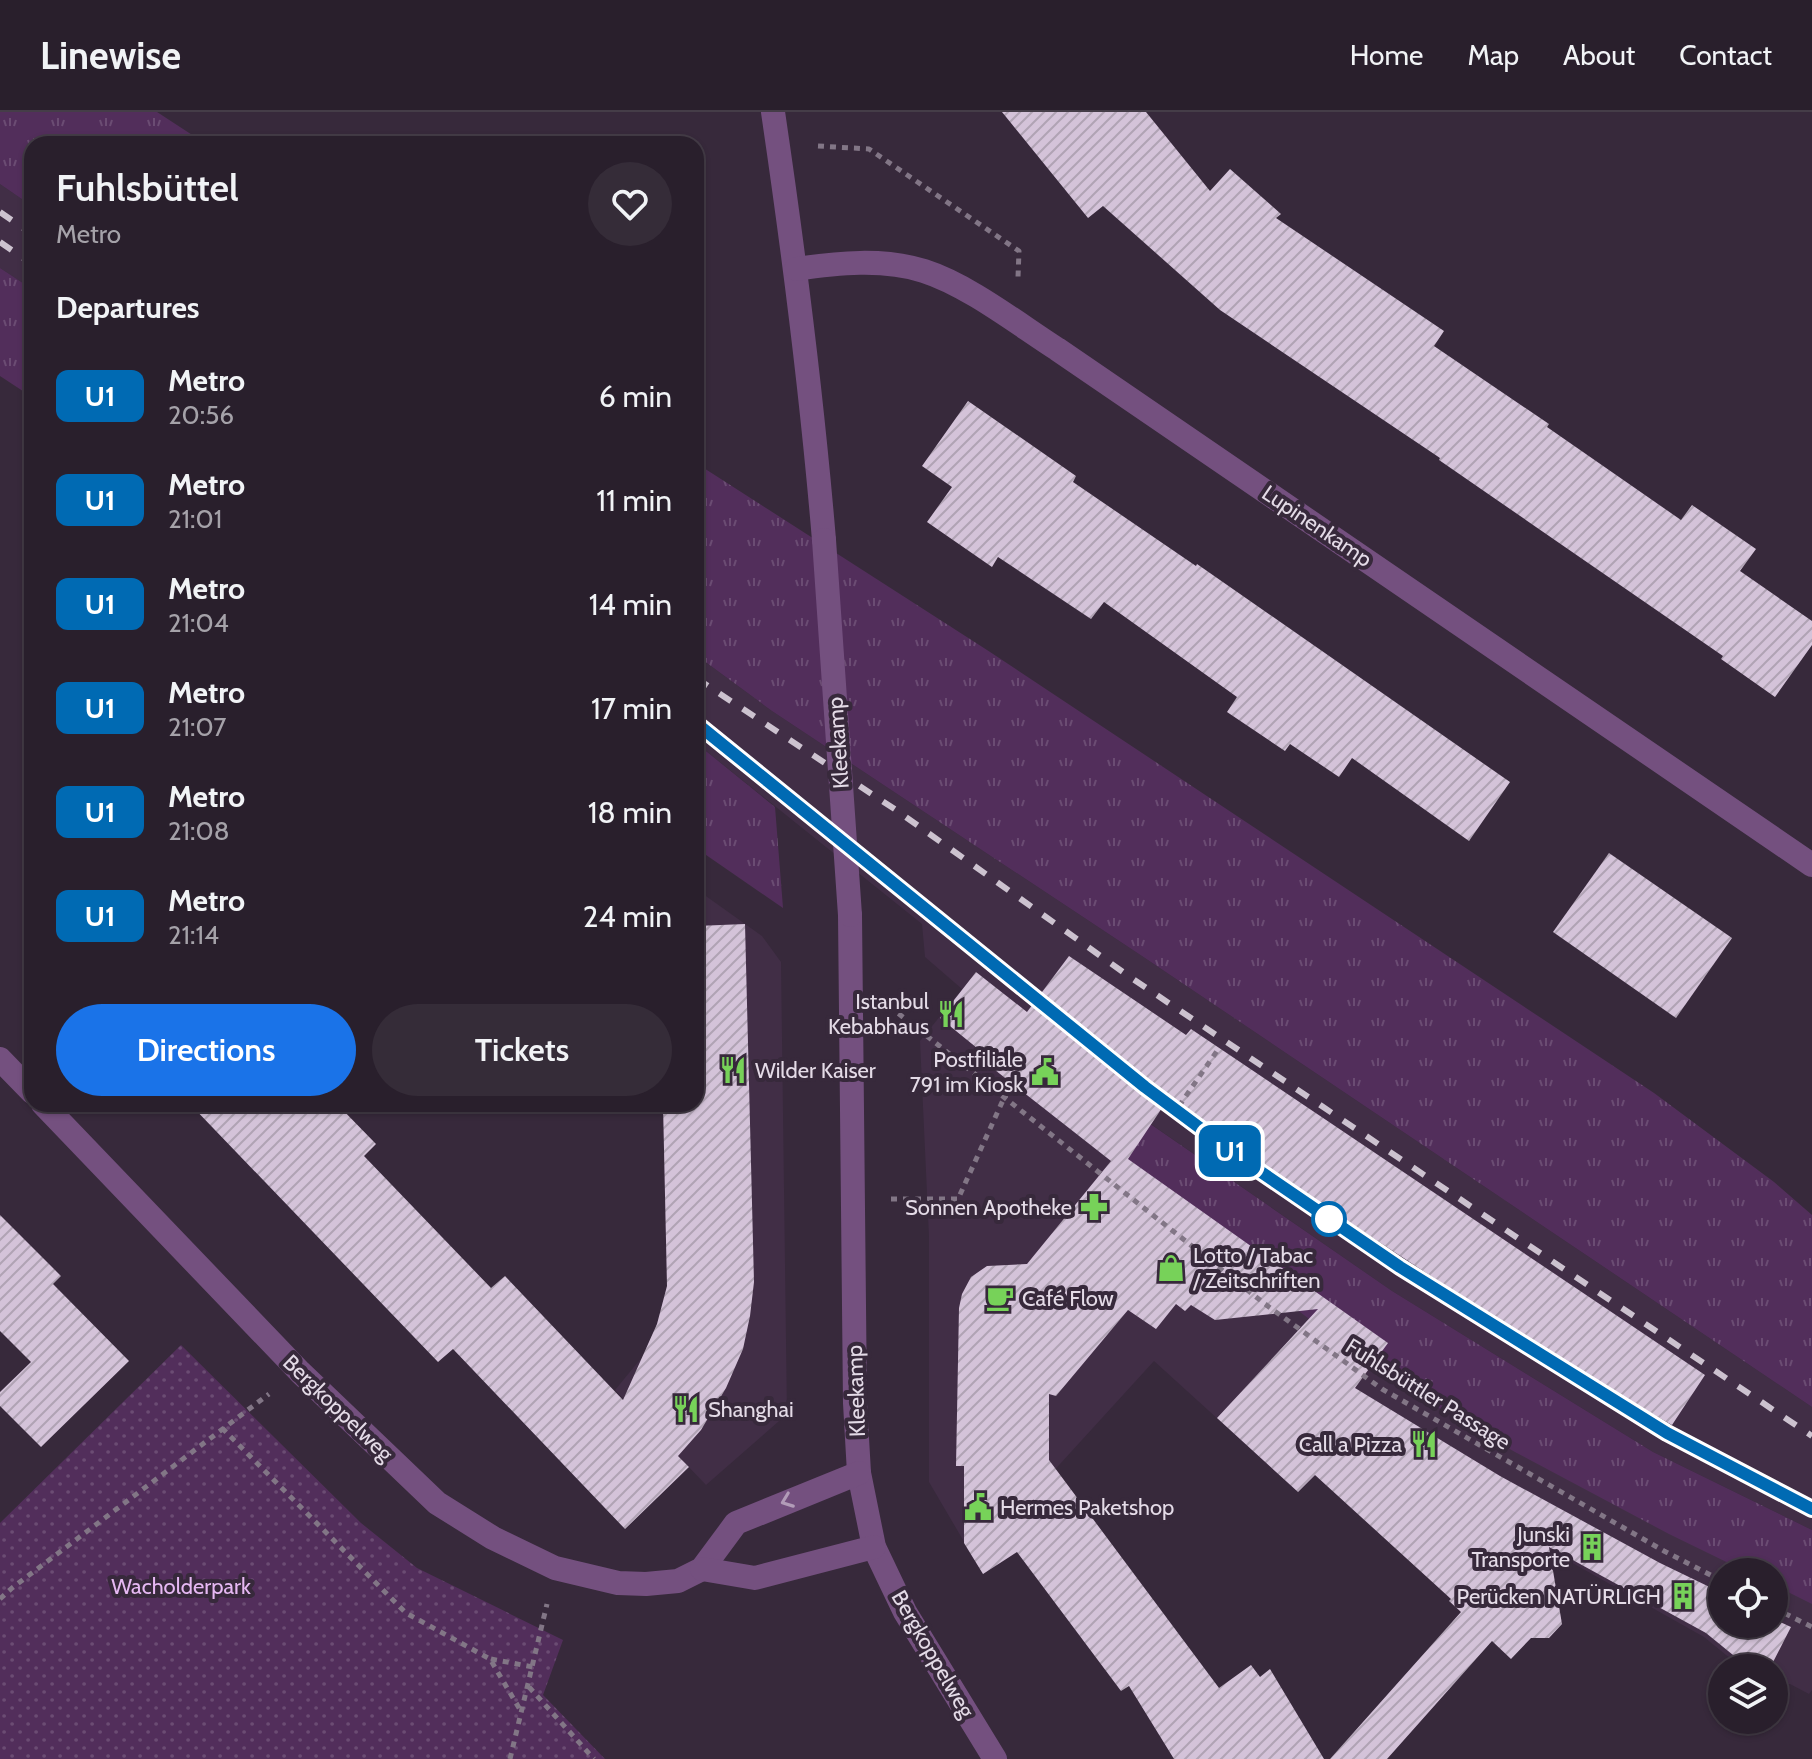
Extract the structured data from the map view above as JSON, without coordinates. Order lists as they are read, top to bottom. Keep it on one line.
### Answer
{"streets":{"street":["Lupinenkamp","Kleekamp","Bergkoppelweg"],"path":["Fuhlsbüttler Passage"]},"crossings":[["Lupinenkamp","Kleekamp"],["Kleekamp","Fuhlsbüttler Passage"],["Kleekamp","Bergkoppelweg"]],"parks":["Wacholderpark"],"places":{"restaurant":["Istanbul Kebabhaus","Wilder Kaiser","Shanghai","Call a Pizza"],"public building":["Postfiliale 791 im Kiosk","Hermes Paketshop"],"pharmacy":["Sonnen Apotheke"],"shop":["Lotto / Tabac / Zeitschriften"],"cafe":["Café Flow"],"building":["Junski Transporte","Perücken NATÜRLICH"]},"lines":["metro line U1"],"page":{"header":"Linewise","nav":["Home","Map","About","Contact"],"on_map":"U1","heading":[["Fuhlsbüttel","Metro"],"Departures"],"list":[{"mark":"U1","name":"Metro","note":"20:56","value":"6 min"},{"mark":"U1","name":"Metro","note":"21:01","value":"11 min"},{"mark":"U1","name":"Metro","note":"21:04","value":"14 min"},{"mark":"U1","name":"Metro","note":"21:07","value":"17 min"},{"mark":"U1","name":"Metro","note":"21:08","value":"18 min"},{"mark":"U1","name":"Metro","note":"21:14","value":"24 min"}],"buttons":["Directions","Tickets"]}}
